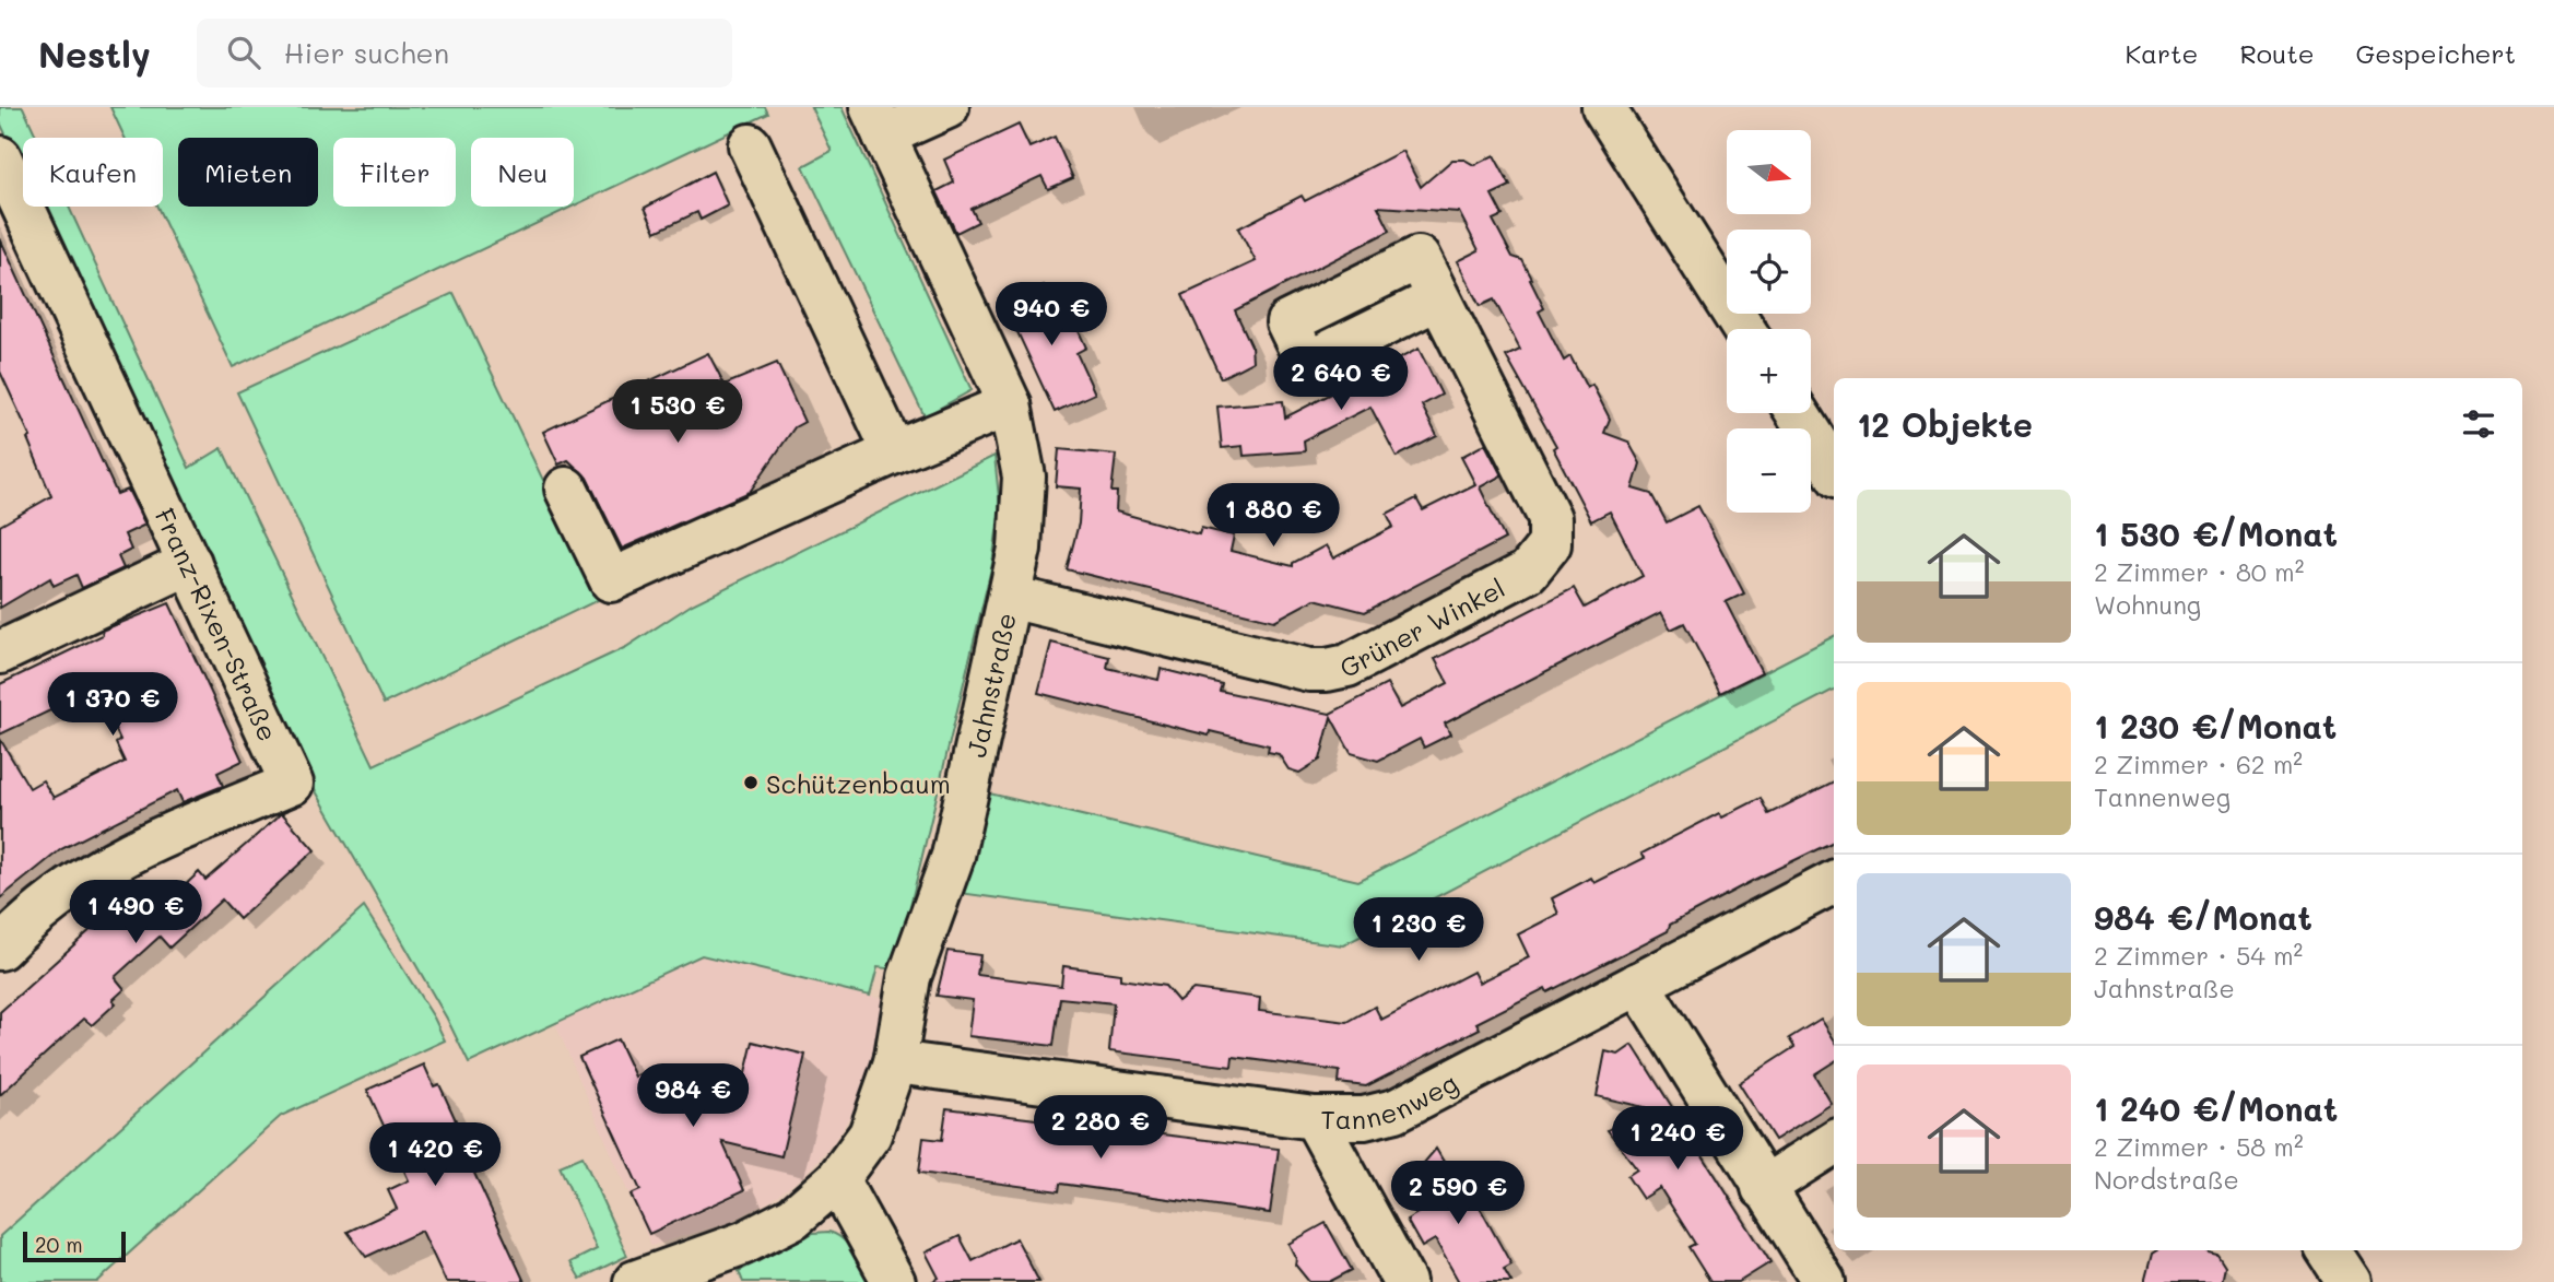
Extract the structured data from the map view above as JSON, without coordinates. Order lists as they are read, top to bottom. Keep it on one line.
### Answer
{"streets":{"street":["Franz-Rixen-Straße","Grüner Winkel","Jahnstraße","Tannenweg"]},"crossings":[["Grüner Winkel","Jahnstraße"],["Jahnstraße","Tannenweg"]],"places":["Schützenbaum"],"scale_bar":"20 m","north":"right","page":{"header":"Nestly","search":"Hier suchen","nav":["Karte","Route","Gespeichert"],"map_buttons":["+","−"],"chip":["Kaufen","Mieten","Filter","Neu"],"price":["940 €","2 640 €","1 530 €","1 880 €","1 370 €","1 490 €","1 230 €","984 €","2 280 €","1 240 €","1 420 €","2 590 €"],"heading":"12 Objekte","list":[{"name":"1 530 €/Monat","note":"2 Zimmer · 80 m² · Wohnung"},{"name":"1 230 €/Monat","note":"2 Zimmer · 62 m² · Tannenweg"},{"name":"984 €/Monat","note":"2 Zimmer · 54 m² · Jahnstraße"},{"name":"1 240 €/Monat","note":"2 Zimmer · 58 m² · Nordstraße"}],"scale":"20 m"}}
